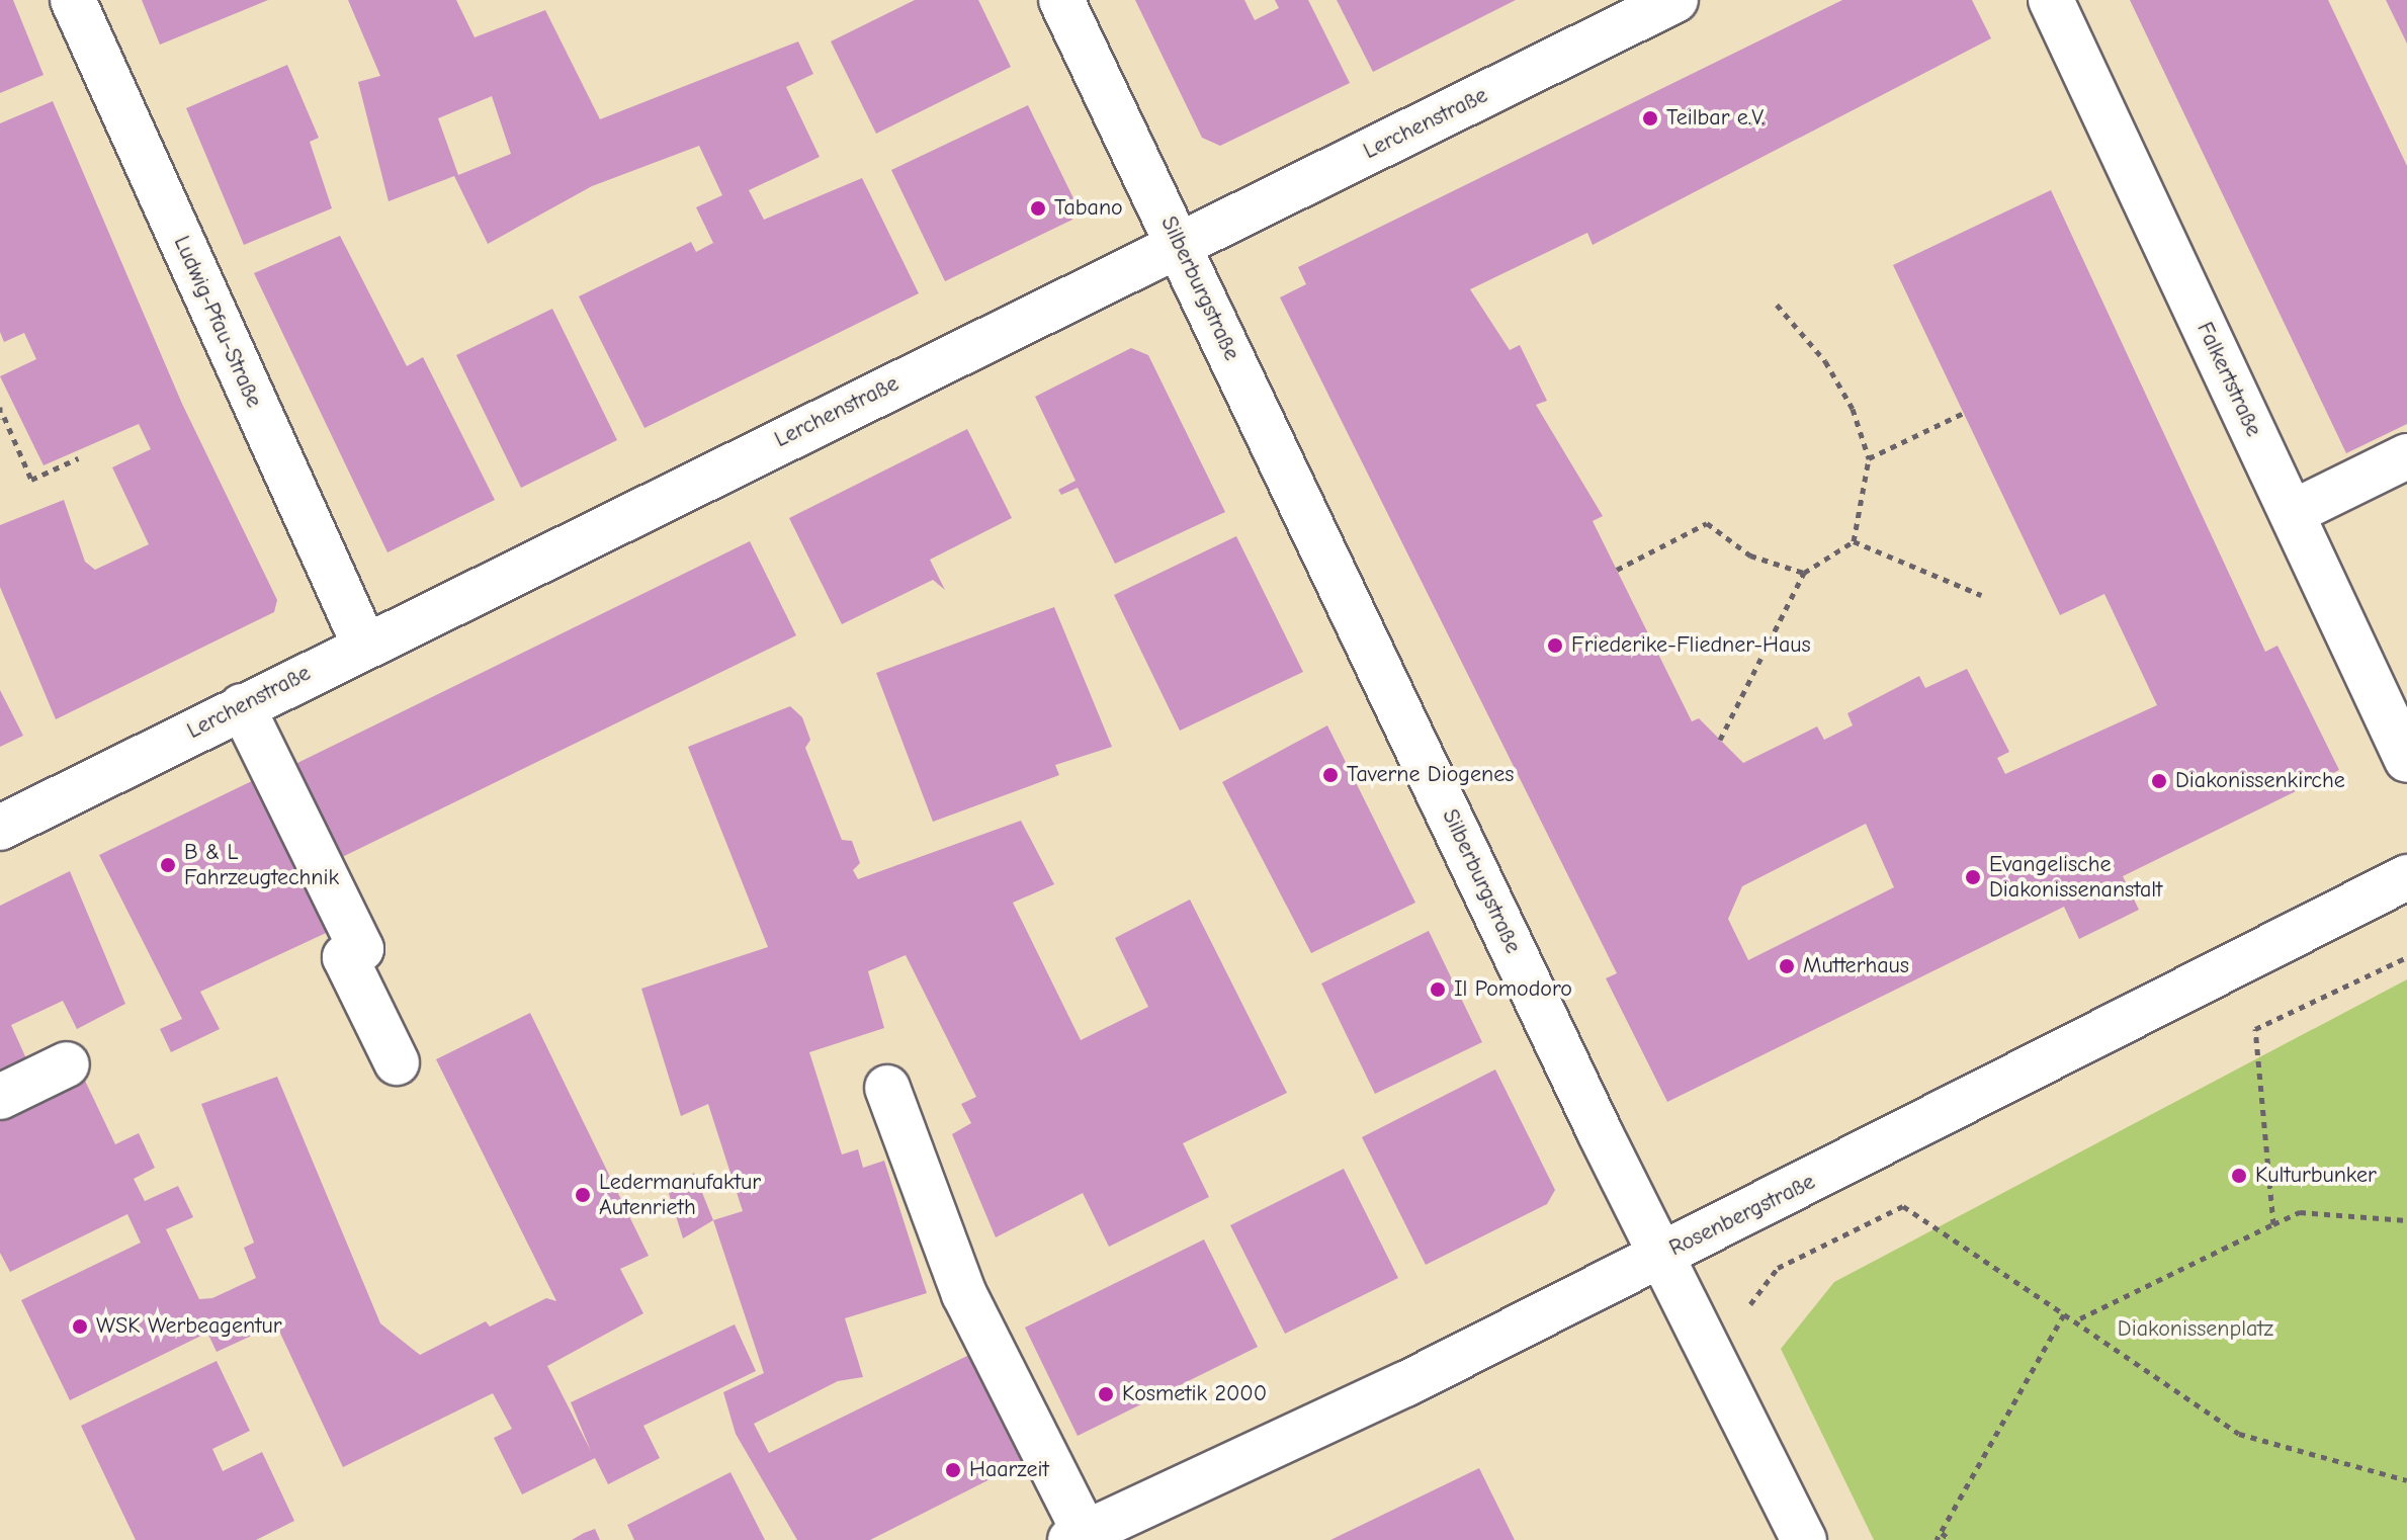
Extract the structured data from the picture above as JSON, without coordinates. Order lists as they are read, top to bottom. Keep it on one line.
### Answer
{"streets":{"street":["Lerchenstraße","Silberburgstraße","Ludwig-Pfau-Straße","Falkertstraße","Rosenbergstraße"]},"crossings":[["Lerchenstraße","Silberburgstraße"],["Lerchenstraße","Ludwig-Pfau-Straße"],["Silberburgstraße","Rosenbergstraße"]],"parks":["Diakonissenplatz"],"places":["Teilbar e.V.","Tabano","Friederike-Fliedner-Haus","Taverne Diogenes","Diakonissenkirche","B & L Fahrzeugtechnik","Evangelische Diakonissenanstalt","Mutterhaus","Il Pomodoro","Kulturbunker","Ledermanufaktur Autenrieth","WSK Werbeagentur","Kosmetik 2000","Haarzeit"]}
